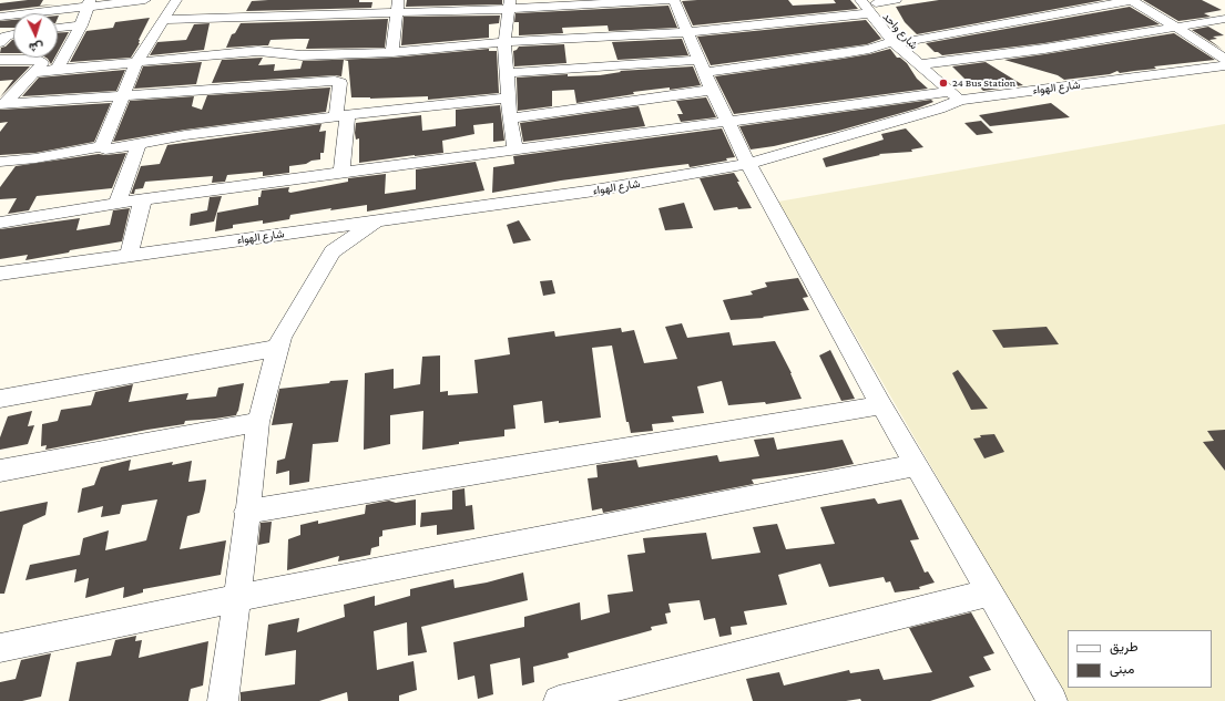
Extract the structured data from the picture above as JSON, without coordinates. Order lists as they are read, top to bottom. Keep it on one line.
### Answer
{"streets":{"street":["شارع واحد","شارع الهواء"]},"crossings":[["شارع واحد","شارع الهواء"]],"places":["24 Bus Station"],"legend":["طريق","مبنى"],"north":"bottom"}
